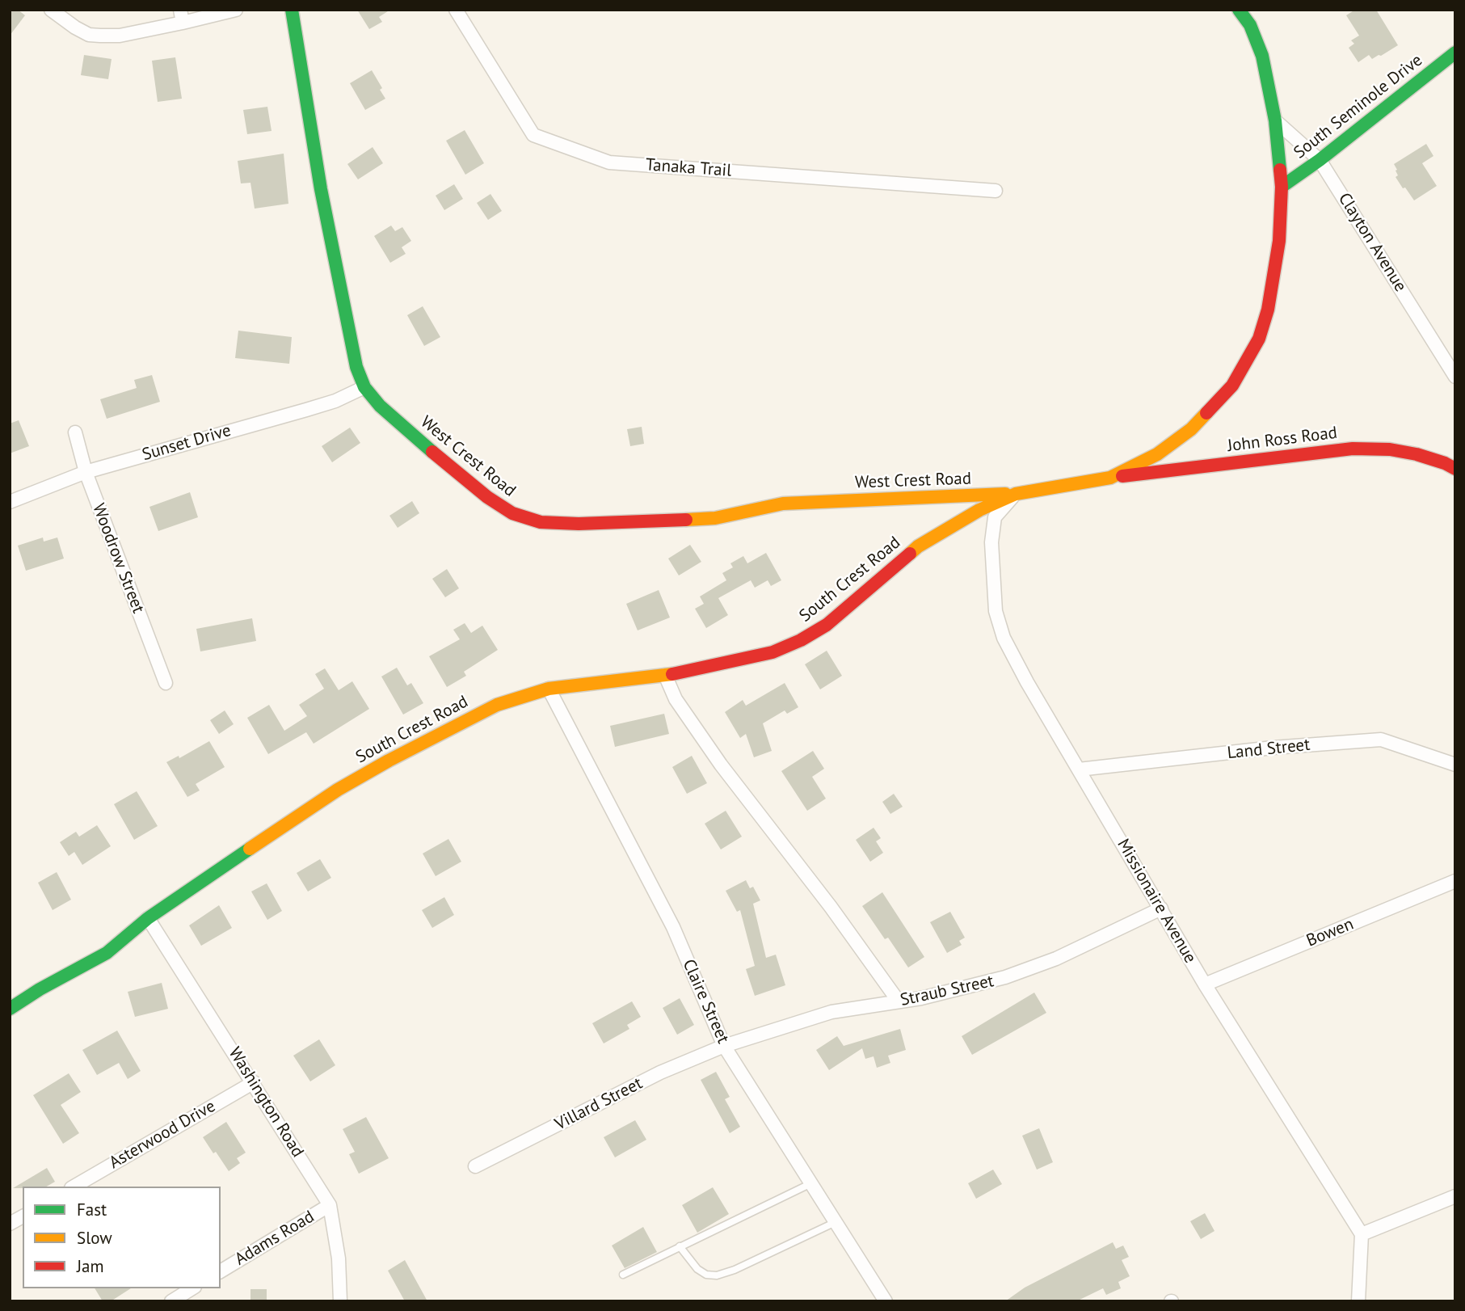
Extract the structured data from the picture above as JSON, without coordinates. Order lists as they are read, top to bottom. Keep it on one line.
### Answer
{"streets":{"street":["South Seminole Drive","Tanaka Trail","Clayton Avenue","John Ross Road","Sunset Drive","West Crest Road","Woodrow Street","South Crest Road","Land Street","Missionaire Avenue","Bowen","Straub Street","Claire Street","Washington Road","Villard Street","Asterwood Drive","Adams Road"]},"crossings":[["South Seminole Drive","Clayton Avenue"],["South Seminole Drive","South Crest Road"],["Clayton Avenue","South Crest Road"],["John Ross Road","South Crest Road"],["Sunset Drive","West Crest Road"],["Sunset Drive","Woodrow Street"],["West Crest Road","South Crest Road"],["West Crest Road","Missionaire Avenue"],["South Crest Road","Missionaire Avenue"],["South Crest Road","Claire Street"],["South Crest Road","Washington Road"],["Land Street","Missionaire Avenue"],["Missionaire Avenue","Bowen"],["Missionaire Avenue","Straub Street"],["Straub Street","Claire Street"],["Straub Street","Villard Street"],["Claire Street","Villard Street"],["Washington Road","Asterwood Drive"],["Washington Road","Adams Road"]],"legend":["Fast","Slow","Jam"]}
